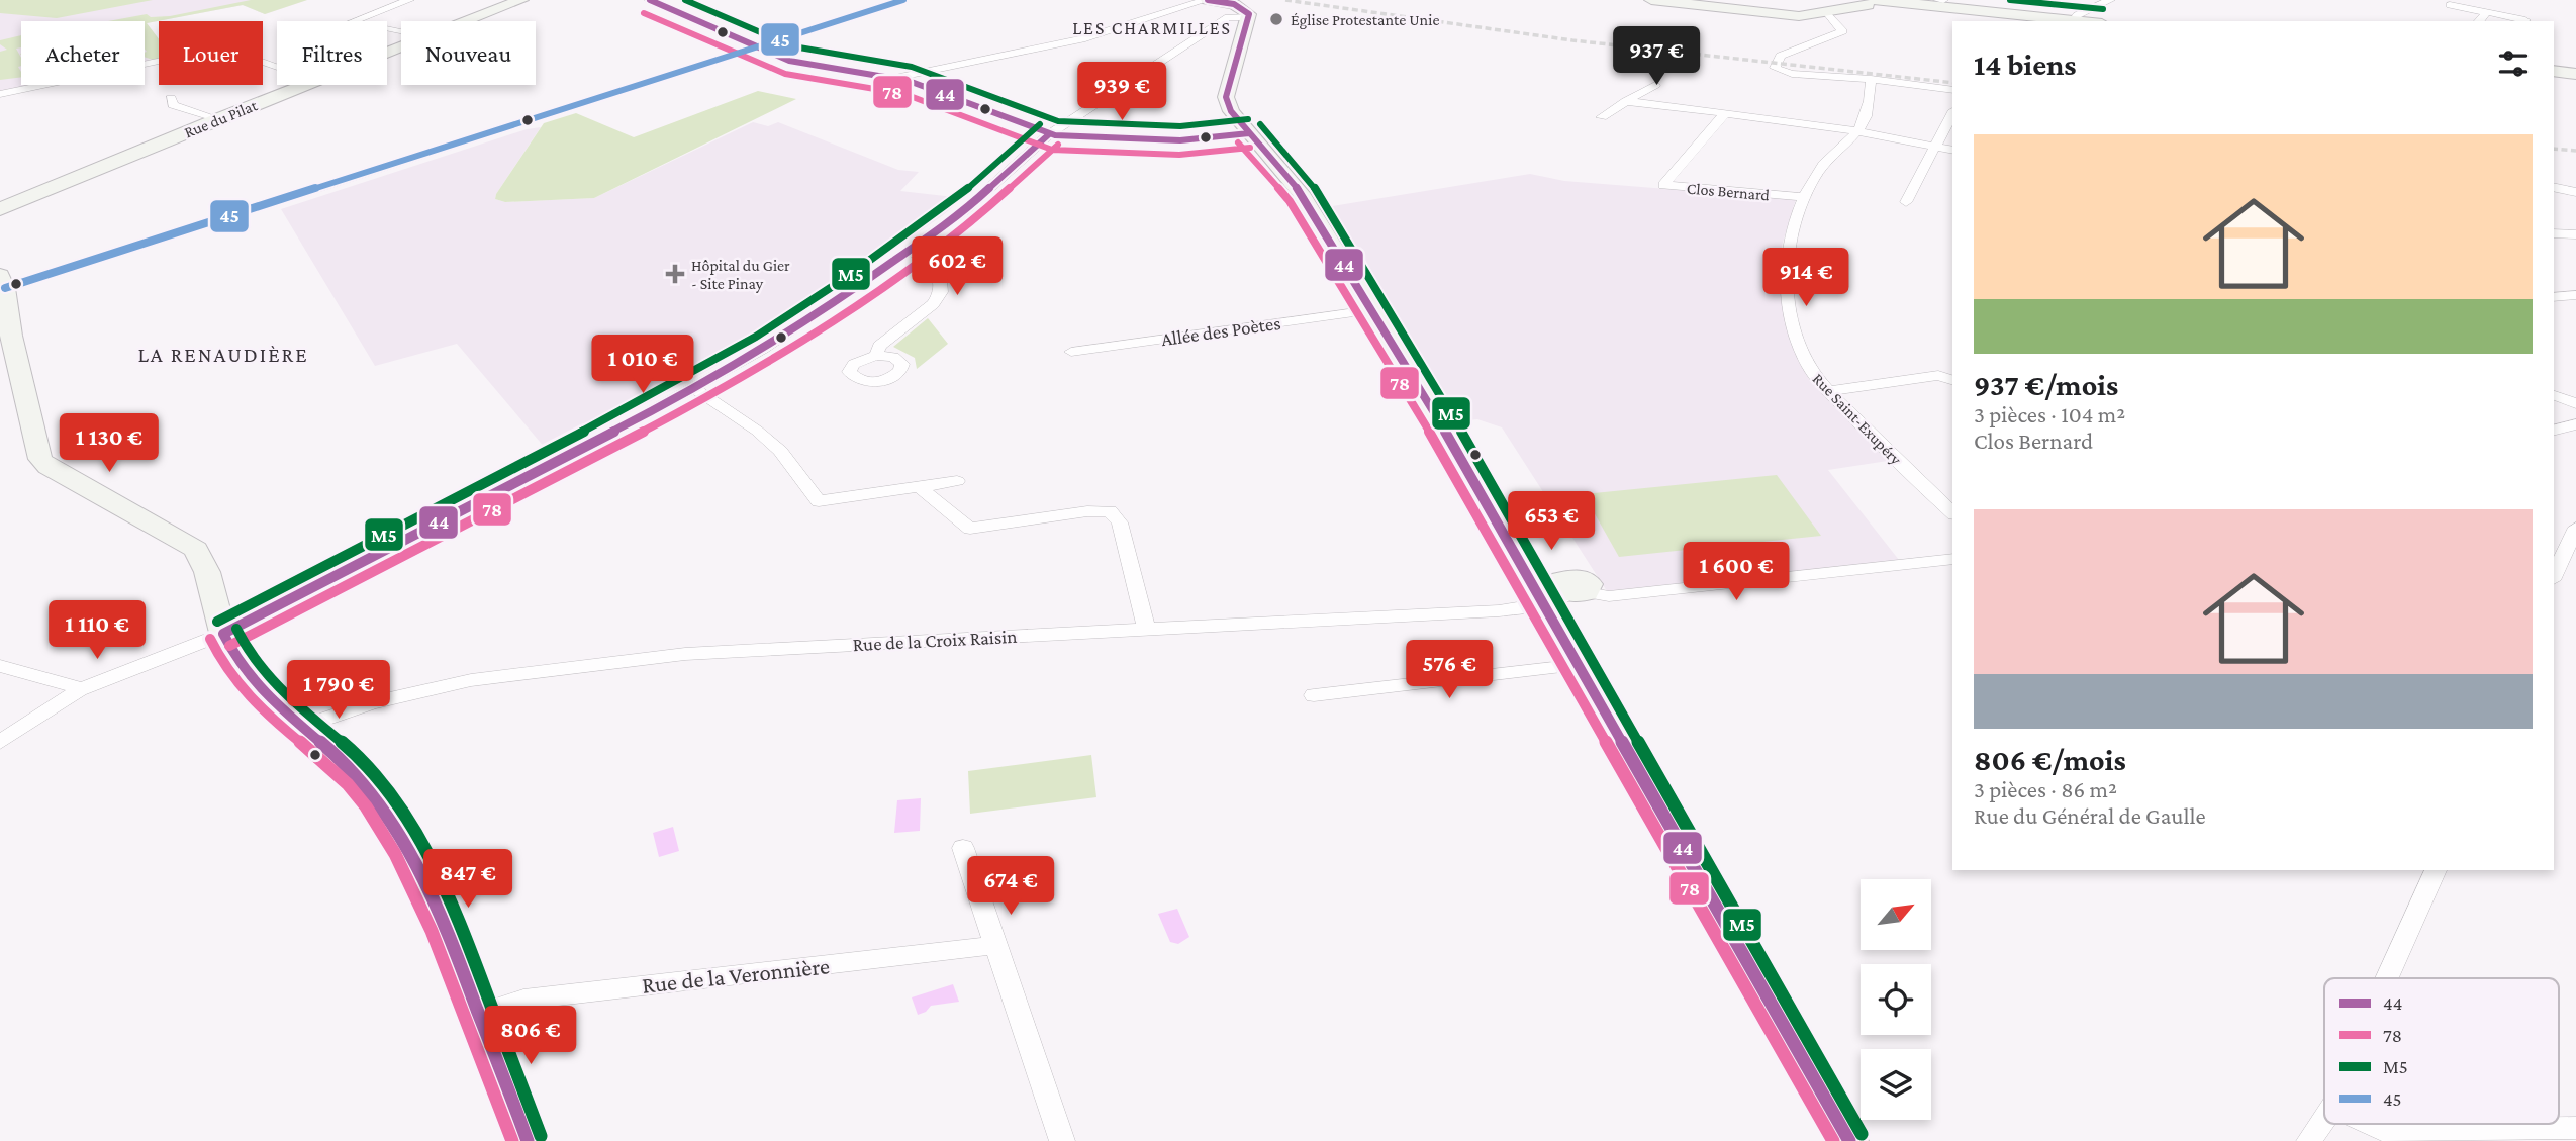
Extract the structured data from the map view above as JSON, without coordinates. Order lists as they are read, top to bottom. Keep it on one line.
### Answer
{"streets":{"main road":["Rue du Pilat"],"street":["Clos Bernard","Allée des Poètes","Rue Saint-Exupéry","Rue de la Croix Raisin","Rue de la Veronnière"]},"crossings":[["Clos Bernard","Rue Saint-Exupéry"]],"districts":["LES CHARMILLES","LA RENAUDIÈRE"],"places":{"other":["Église Protestante Unie"],"health":["Hôpital du Gier - Site Pinay"]},"lines":["transit line 44","transit line M5","transit line 45","transit line 78"],"legend":["44","78","M5","45"],"north":"top right","page":{"chip":["Acheter","Louer","Filtres","Nouveau"],"heading":"14 biens","price":["937 €","939 €","602 €","914 €","1 010 €","1 130 €","653 €","1 600 €","1 110 €","576 €","1 790 €","847 €","674 €","806 €"],"list":[{"name":"937 €/mois","note":"3 pièces · 104 m² · Clos Bernard"},{"name":"806 €/mois","note":"3 pièces · 86 m² · Rue du Général de Gaulle"}]}}
